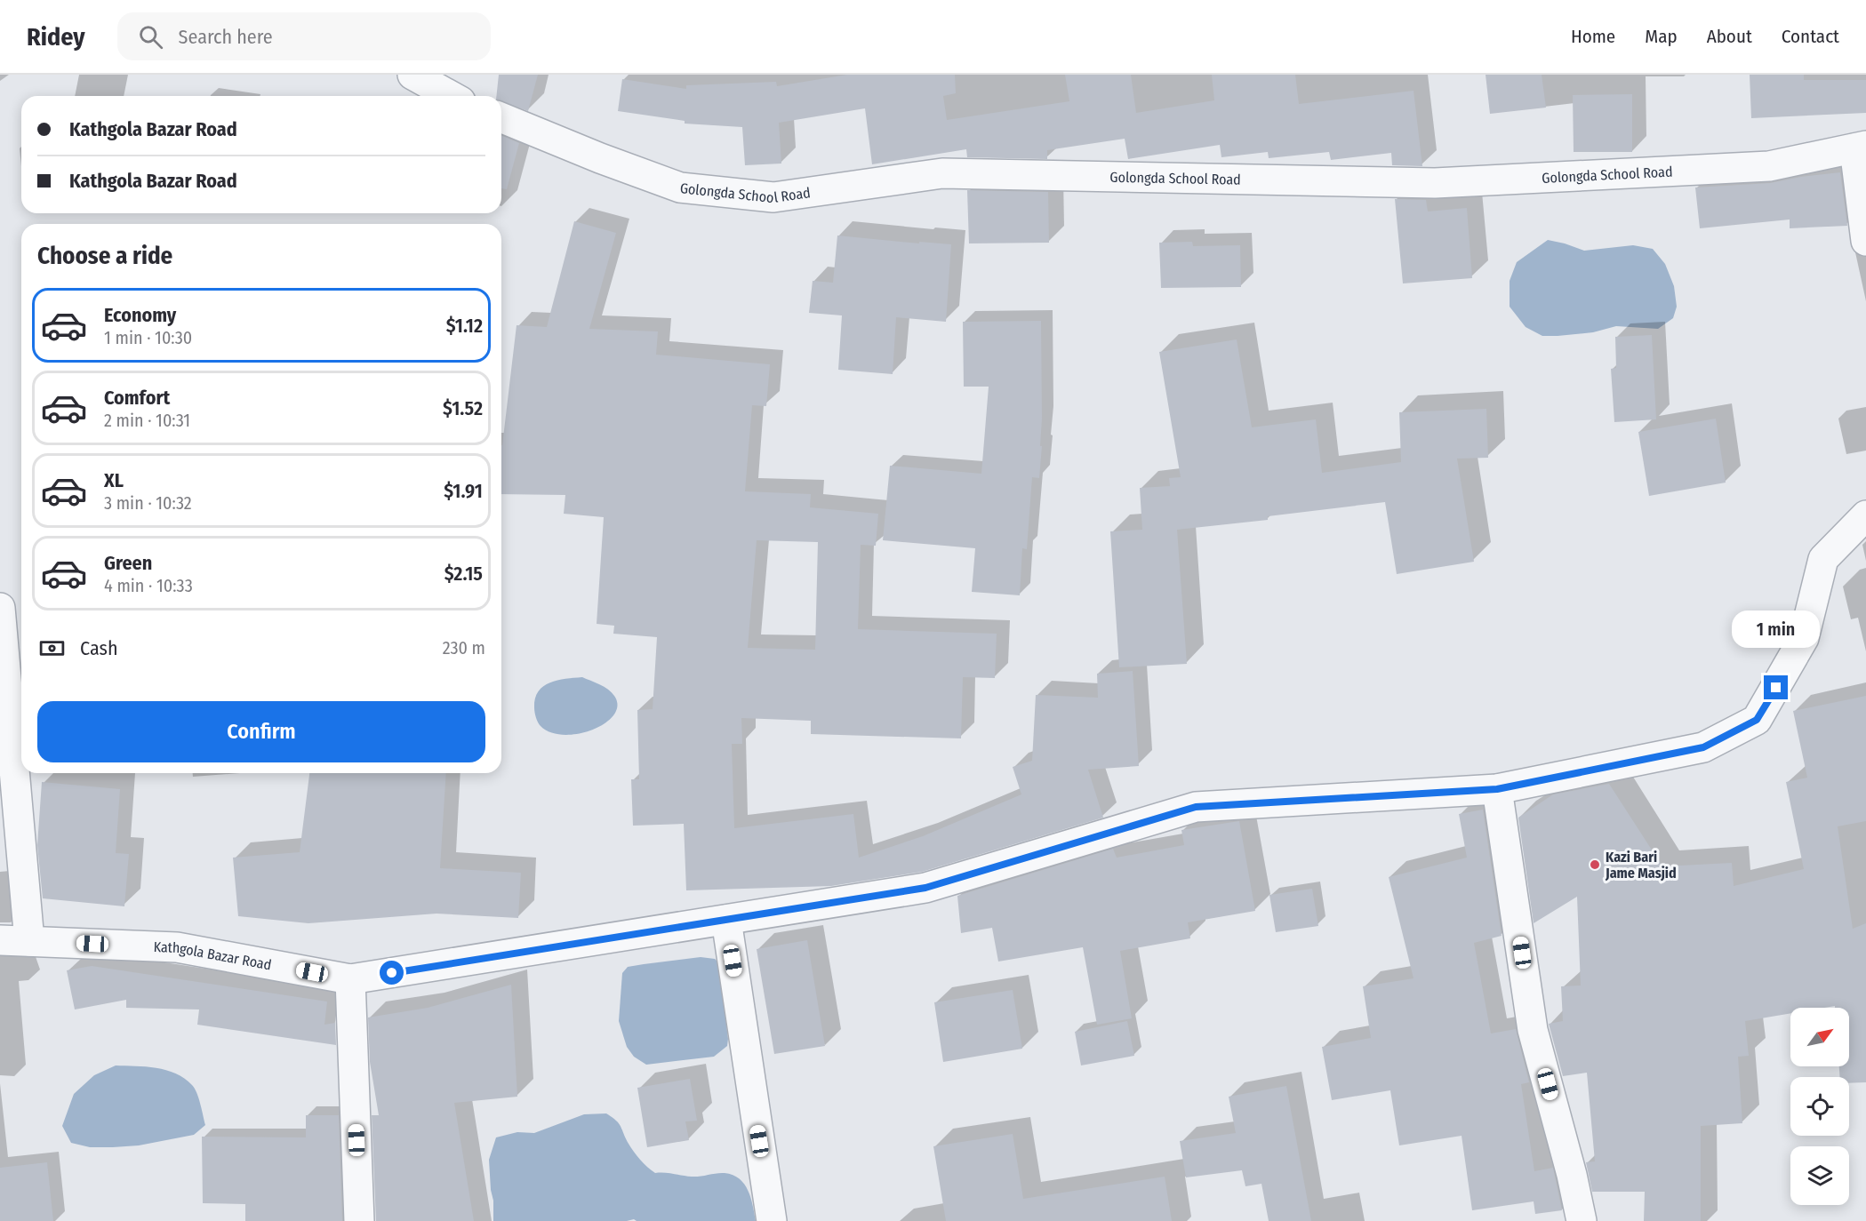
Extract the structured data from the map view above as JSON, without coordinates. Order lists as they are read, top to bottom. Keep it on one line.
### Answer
{"streets":{"street":["Golongda School Road","Kathgola Bazar Road"]},"places":["Kazi Bari Jame Masjid"],"north":"top right","page":{"header":"Ridey","search":"Search here","nav":["Home","Map","About","Contact"],"banner":["Kathgola Bazar Road","Kathgola Bazar Road"],"heading":"Choose a ride","list":[{"name":"Economy","note":"1 min · 10:30","value":"$1.12"},{"name":"Comfort","note":"2 min · 10:31","value":"$1.52"},{"name":"XL","note":"3 min · 10:32","value":"$1.91"},{"name":"Green","note":"4 min · 10:33","value":"$2.15"}],"bubble":"1 min","pay":["Cash","230 m"],"buttons":"Confirm"}}
